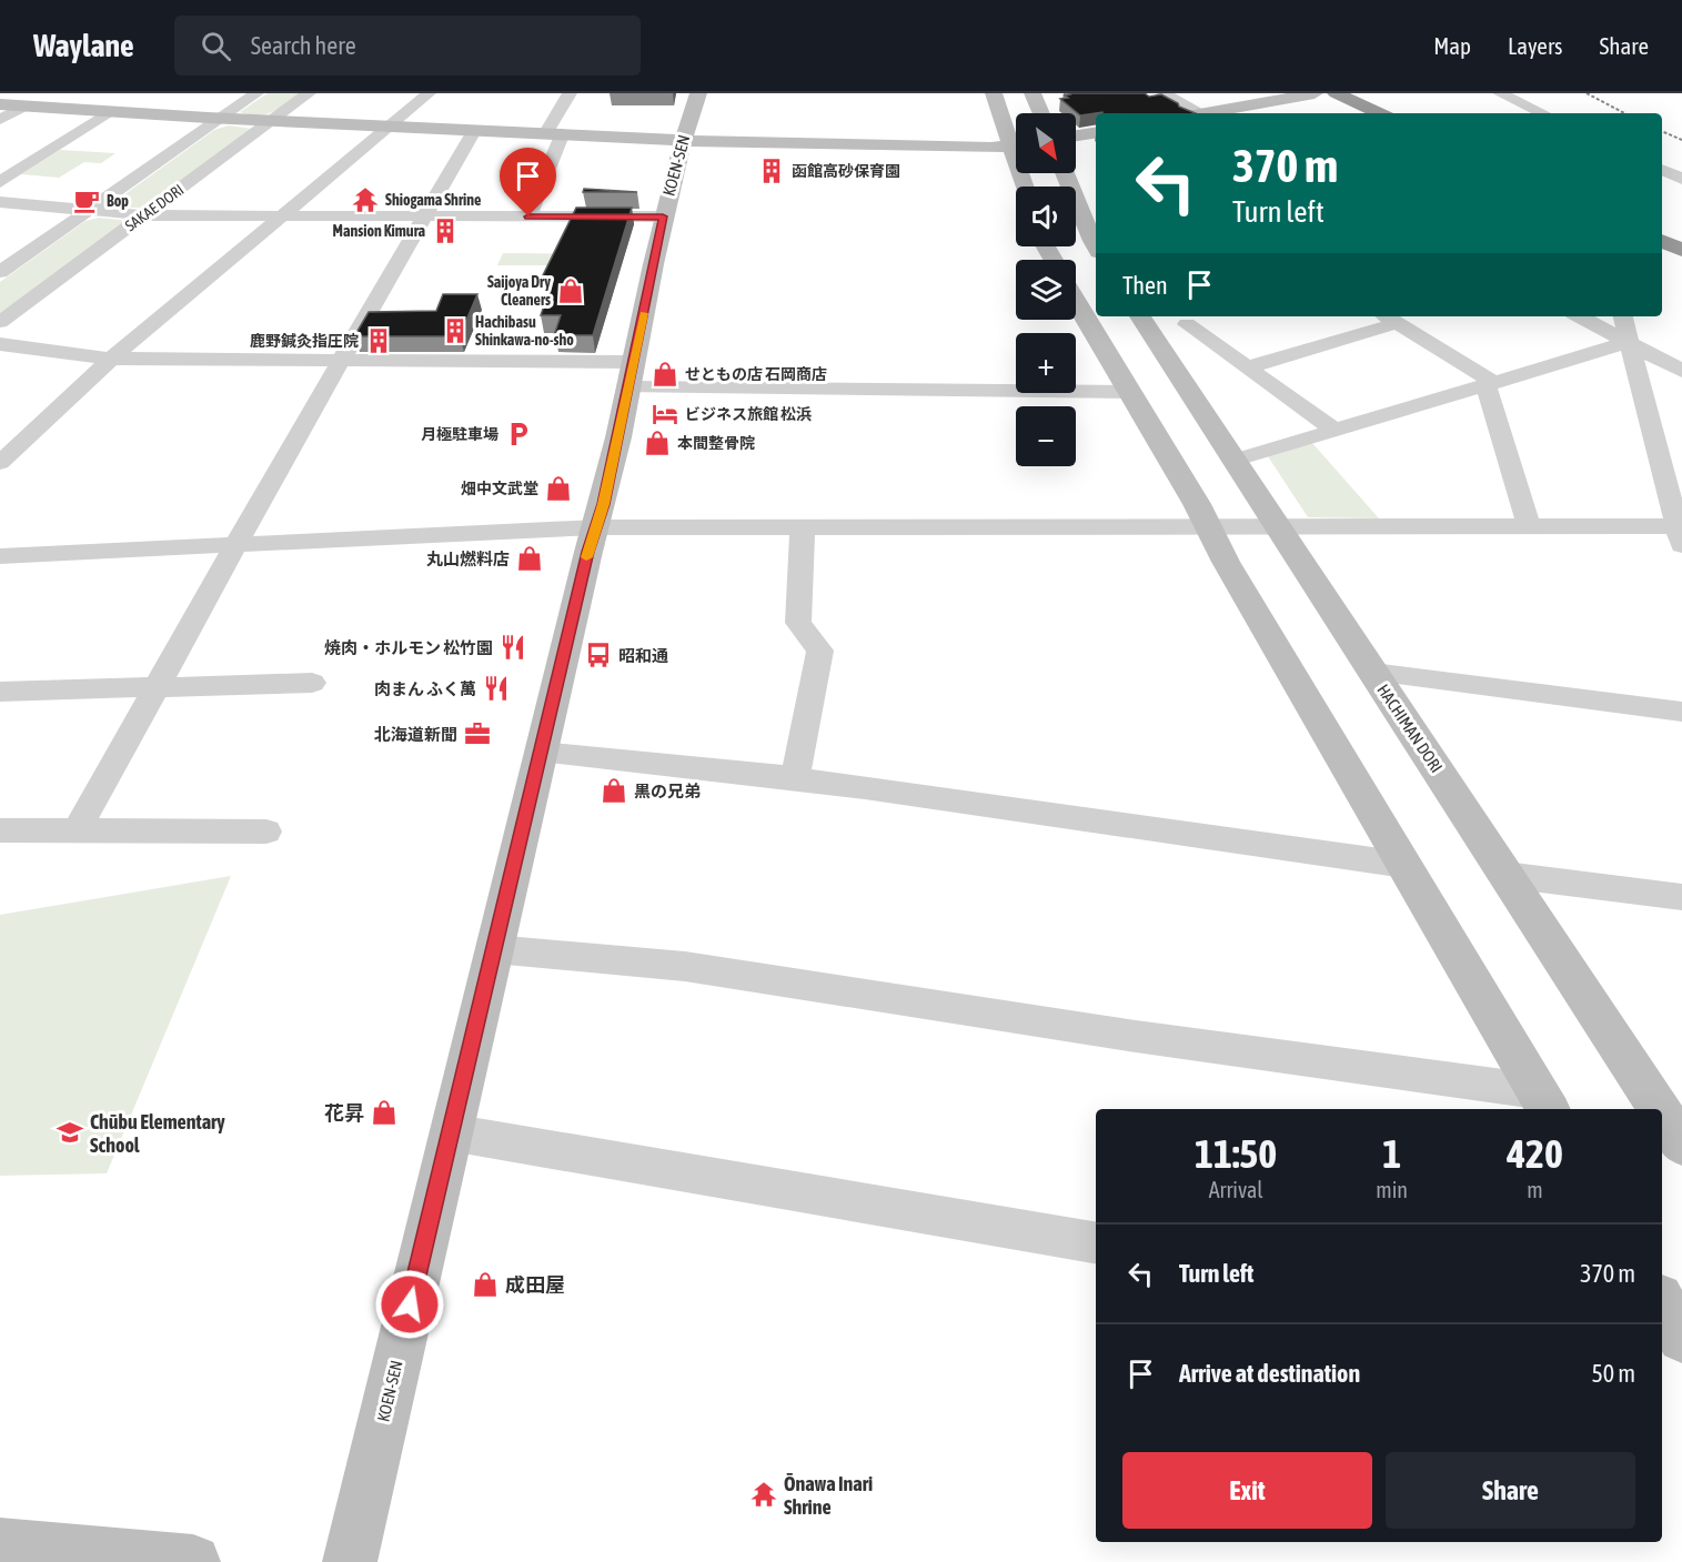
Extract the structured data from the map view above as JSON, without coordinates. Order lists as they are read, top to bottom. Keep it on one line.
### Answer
{"streets":{"street":["KOEN-SEN","SAKAE DORI","HACHIMAN DORI"]},"places":{"building":["函館高砂保育園","Mansion Kimura","Hachibasu Shinkawa-no-sho","鹿野鍼灸指圧院"],"temple":["Shiogama Shrine","Ōnawa Inari Shrine"],"cafe":["Bop"],"shop":["Saijoya Dry Cleaners","せともの店 石岡商店","本間整骨院","畑中文武堂","丸山燃料店","黒の兄弟","花昇","成田屋"],"hotel":["ビジネス旅館 松浜"],"parking":["月極駐車場"],"restaurant":["焼肉・ホルモン 松竹園","肉まん ふく萬"],"bus stop":["昭和通"],"office":["北海道新聞"],"school or university":["Chūbu Elementary School"]},"north":"bottom right","page":{"header":"Waylane","search":"Search here","nav":["Map","Layers","Share"],"map_buttons":["+","−"],"turn":["370 m","Turn left"],"then":"Then","eta":["11:50","Arrival","1","min","420","m"],"list":[{"name":"Turn left","value":"370 m"},{"name":"Arrive at destination","value":"50 m"}],"buttons":["Exit","Share"]}}
